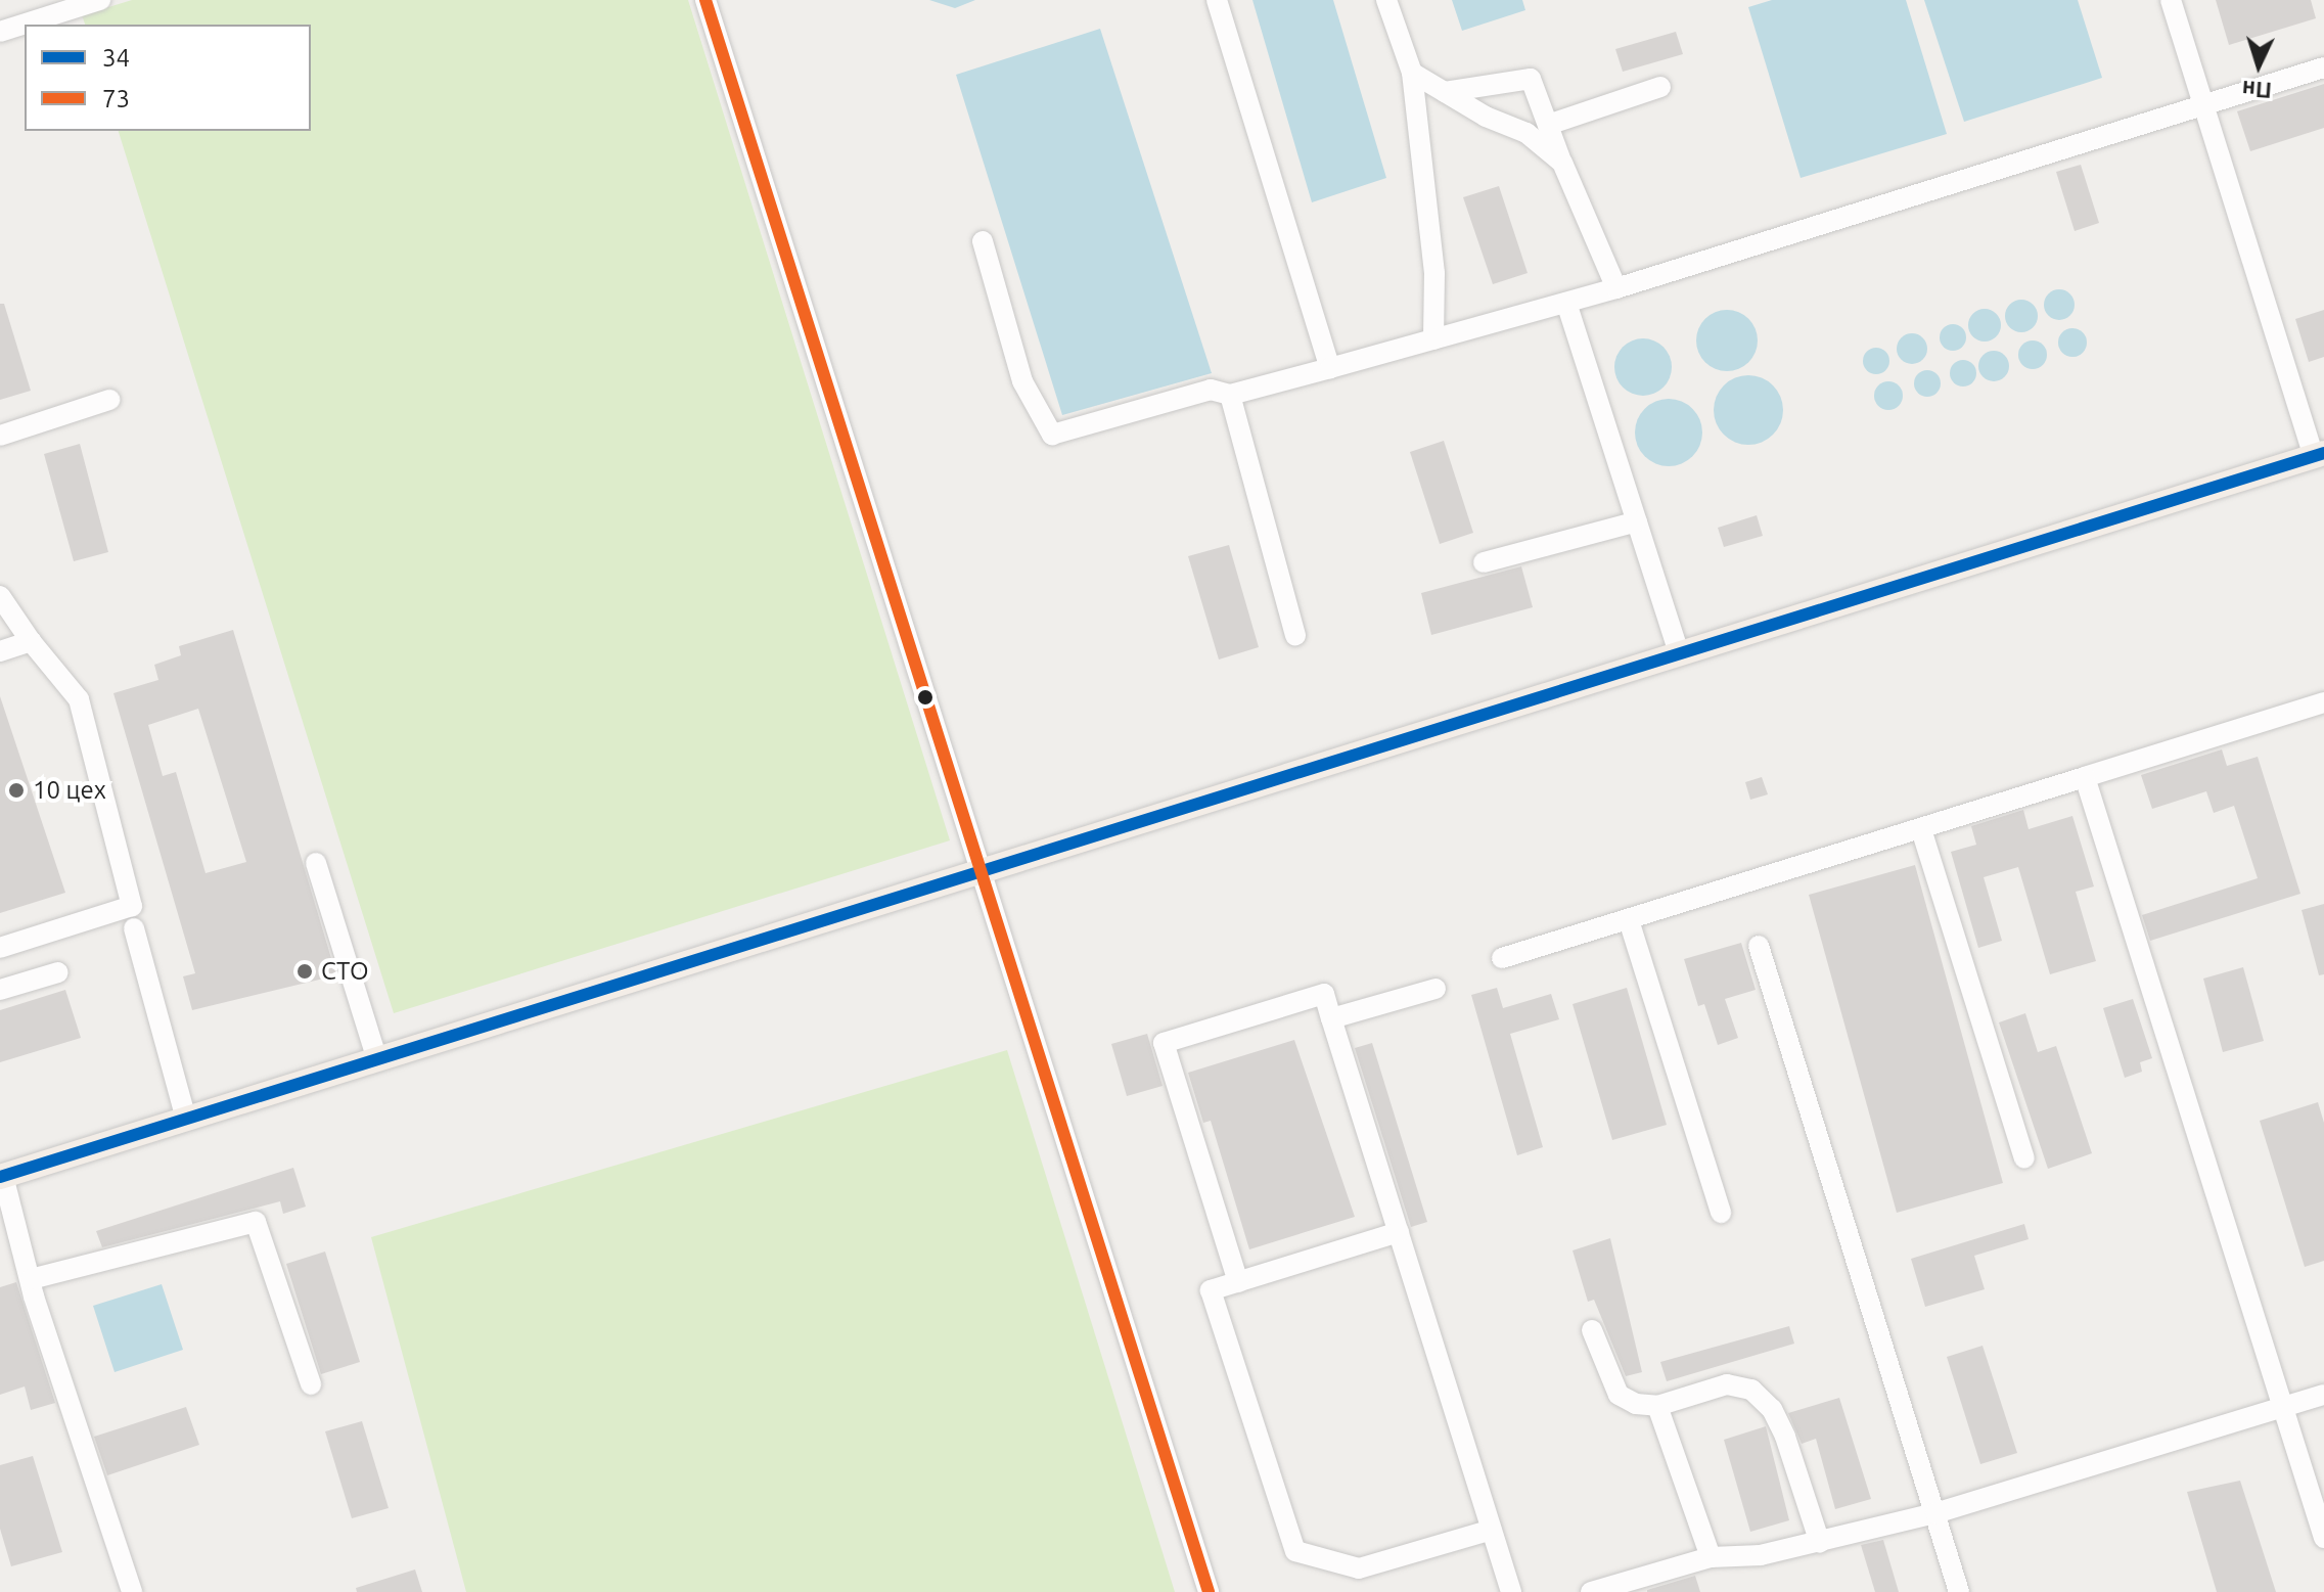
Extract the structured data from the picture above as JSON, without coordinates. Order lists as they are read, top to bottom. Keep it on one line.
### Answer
{"places":["10 цех","СТО"],"lines":["transit line 73","transit line 34"],"legend":["34","73"],"north":"bottom"}
